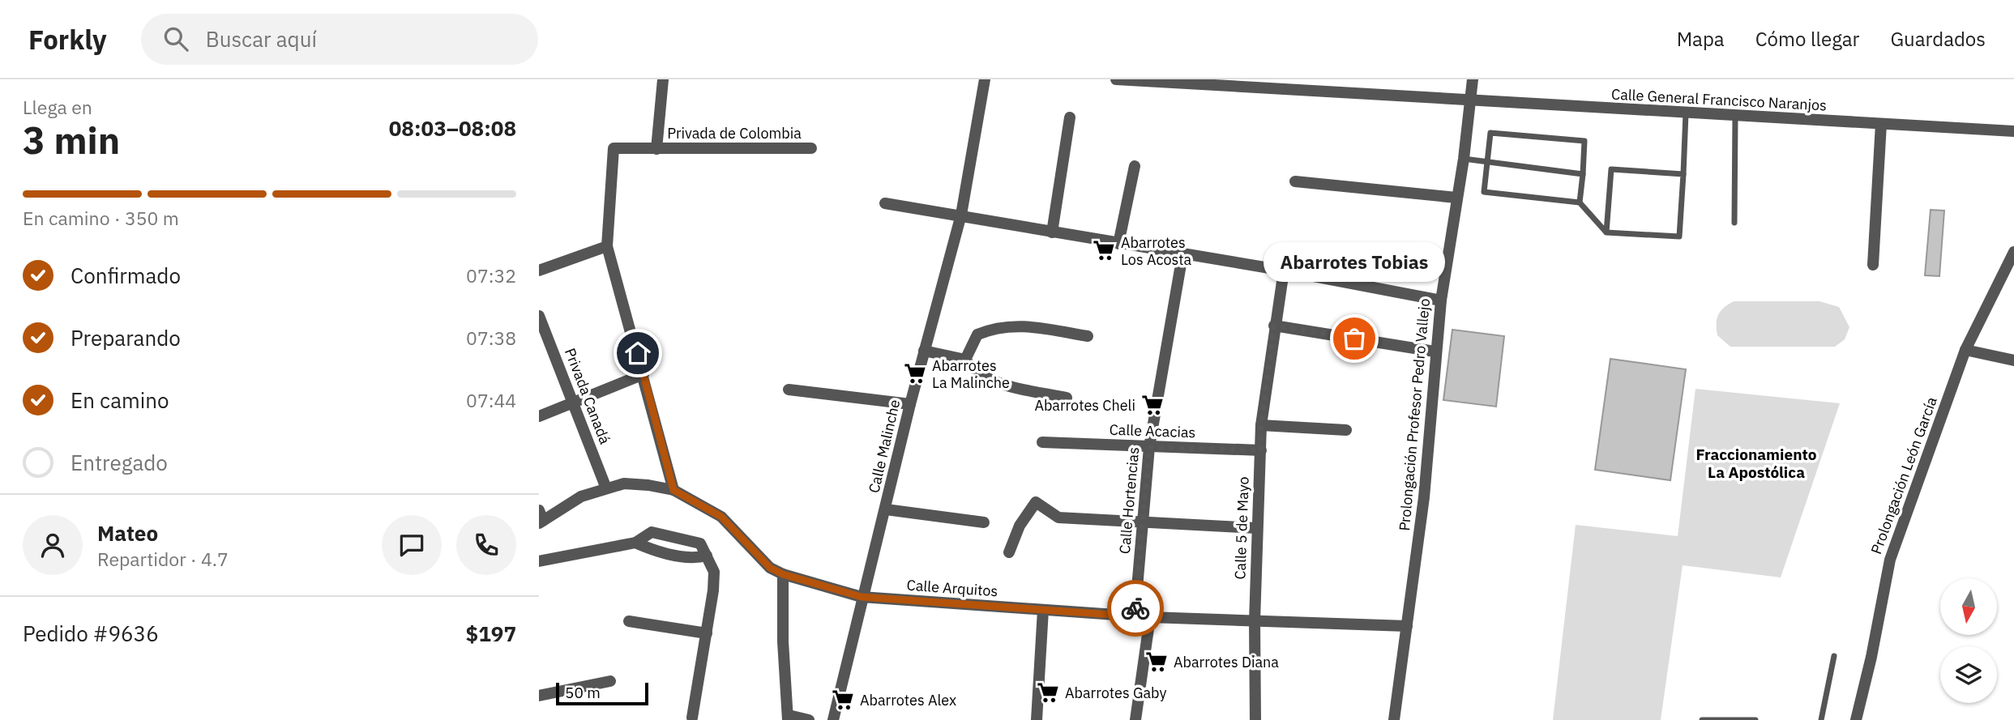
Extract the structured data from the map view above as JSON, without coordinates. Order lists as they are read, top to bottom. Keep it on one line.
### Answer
{"streets":{"street":["Calle General Francisco Naranjos","Privada de Colombia","Privada Canadá","Prolongación Profesor Pedro Vallejo","Calle Acacias","Calle Malinche","Prolongación León García","Calle Hortencias","Calle 5 de Mayo","Calle Arquitos"]},"crossings":[["Calle General Francisco Naranjos","Prolongación Profesor Pedro Vallejo"],["Privada Canadá","Calle Arquitos"],["Prolongación Profesor Pedro Vallejo","Calle Arquitos"],["Calle Acacias","Calle Hortencias"],["Calle Acacias","Calle 5 de Mayo"],["Calle Malinche","Calle Arquitos"],["Calle Hortencias","Calle Arquitos"],["Calle 5 de Mayo","Calle Arquitos"]],"districts":["Fraccionamiento La Apostólica"],"places":{"supermarket":["Abarrotes Los Acosta","Abarrotes La Malinche","Abarrotes Cheli","Abarrotes Diana","Abarrotes Gaby","Abarrotes Alex"],"other":["Abarrotes Tobias"]},"scale_bar":"50 m","north":"bottom","page":{"header":"Forkly","search":"Buscar aquí","nav":["Mapa","Cómo llegar","Guardados"],"heading":["3 min","Llega en","08:03–08:08"],"panel":["Mateo","Repartidor · 4.7","Pedido #9636","$197"],"bar":"En camino · 350 m","bubble":"Abarrotes Tobias","list":[["Confirmado","07:32"],["Preparando","07:38"],["En camino","07:44"],"Entregado"],"scale":"50 m"}}
